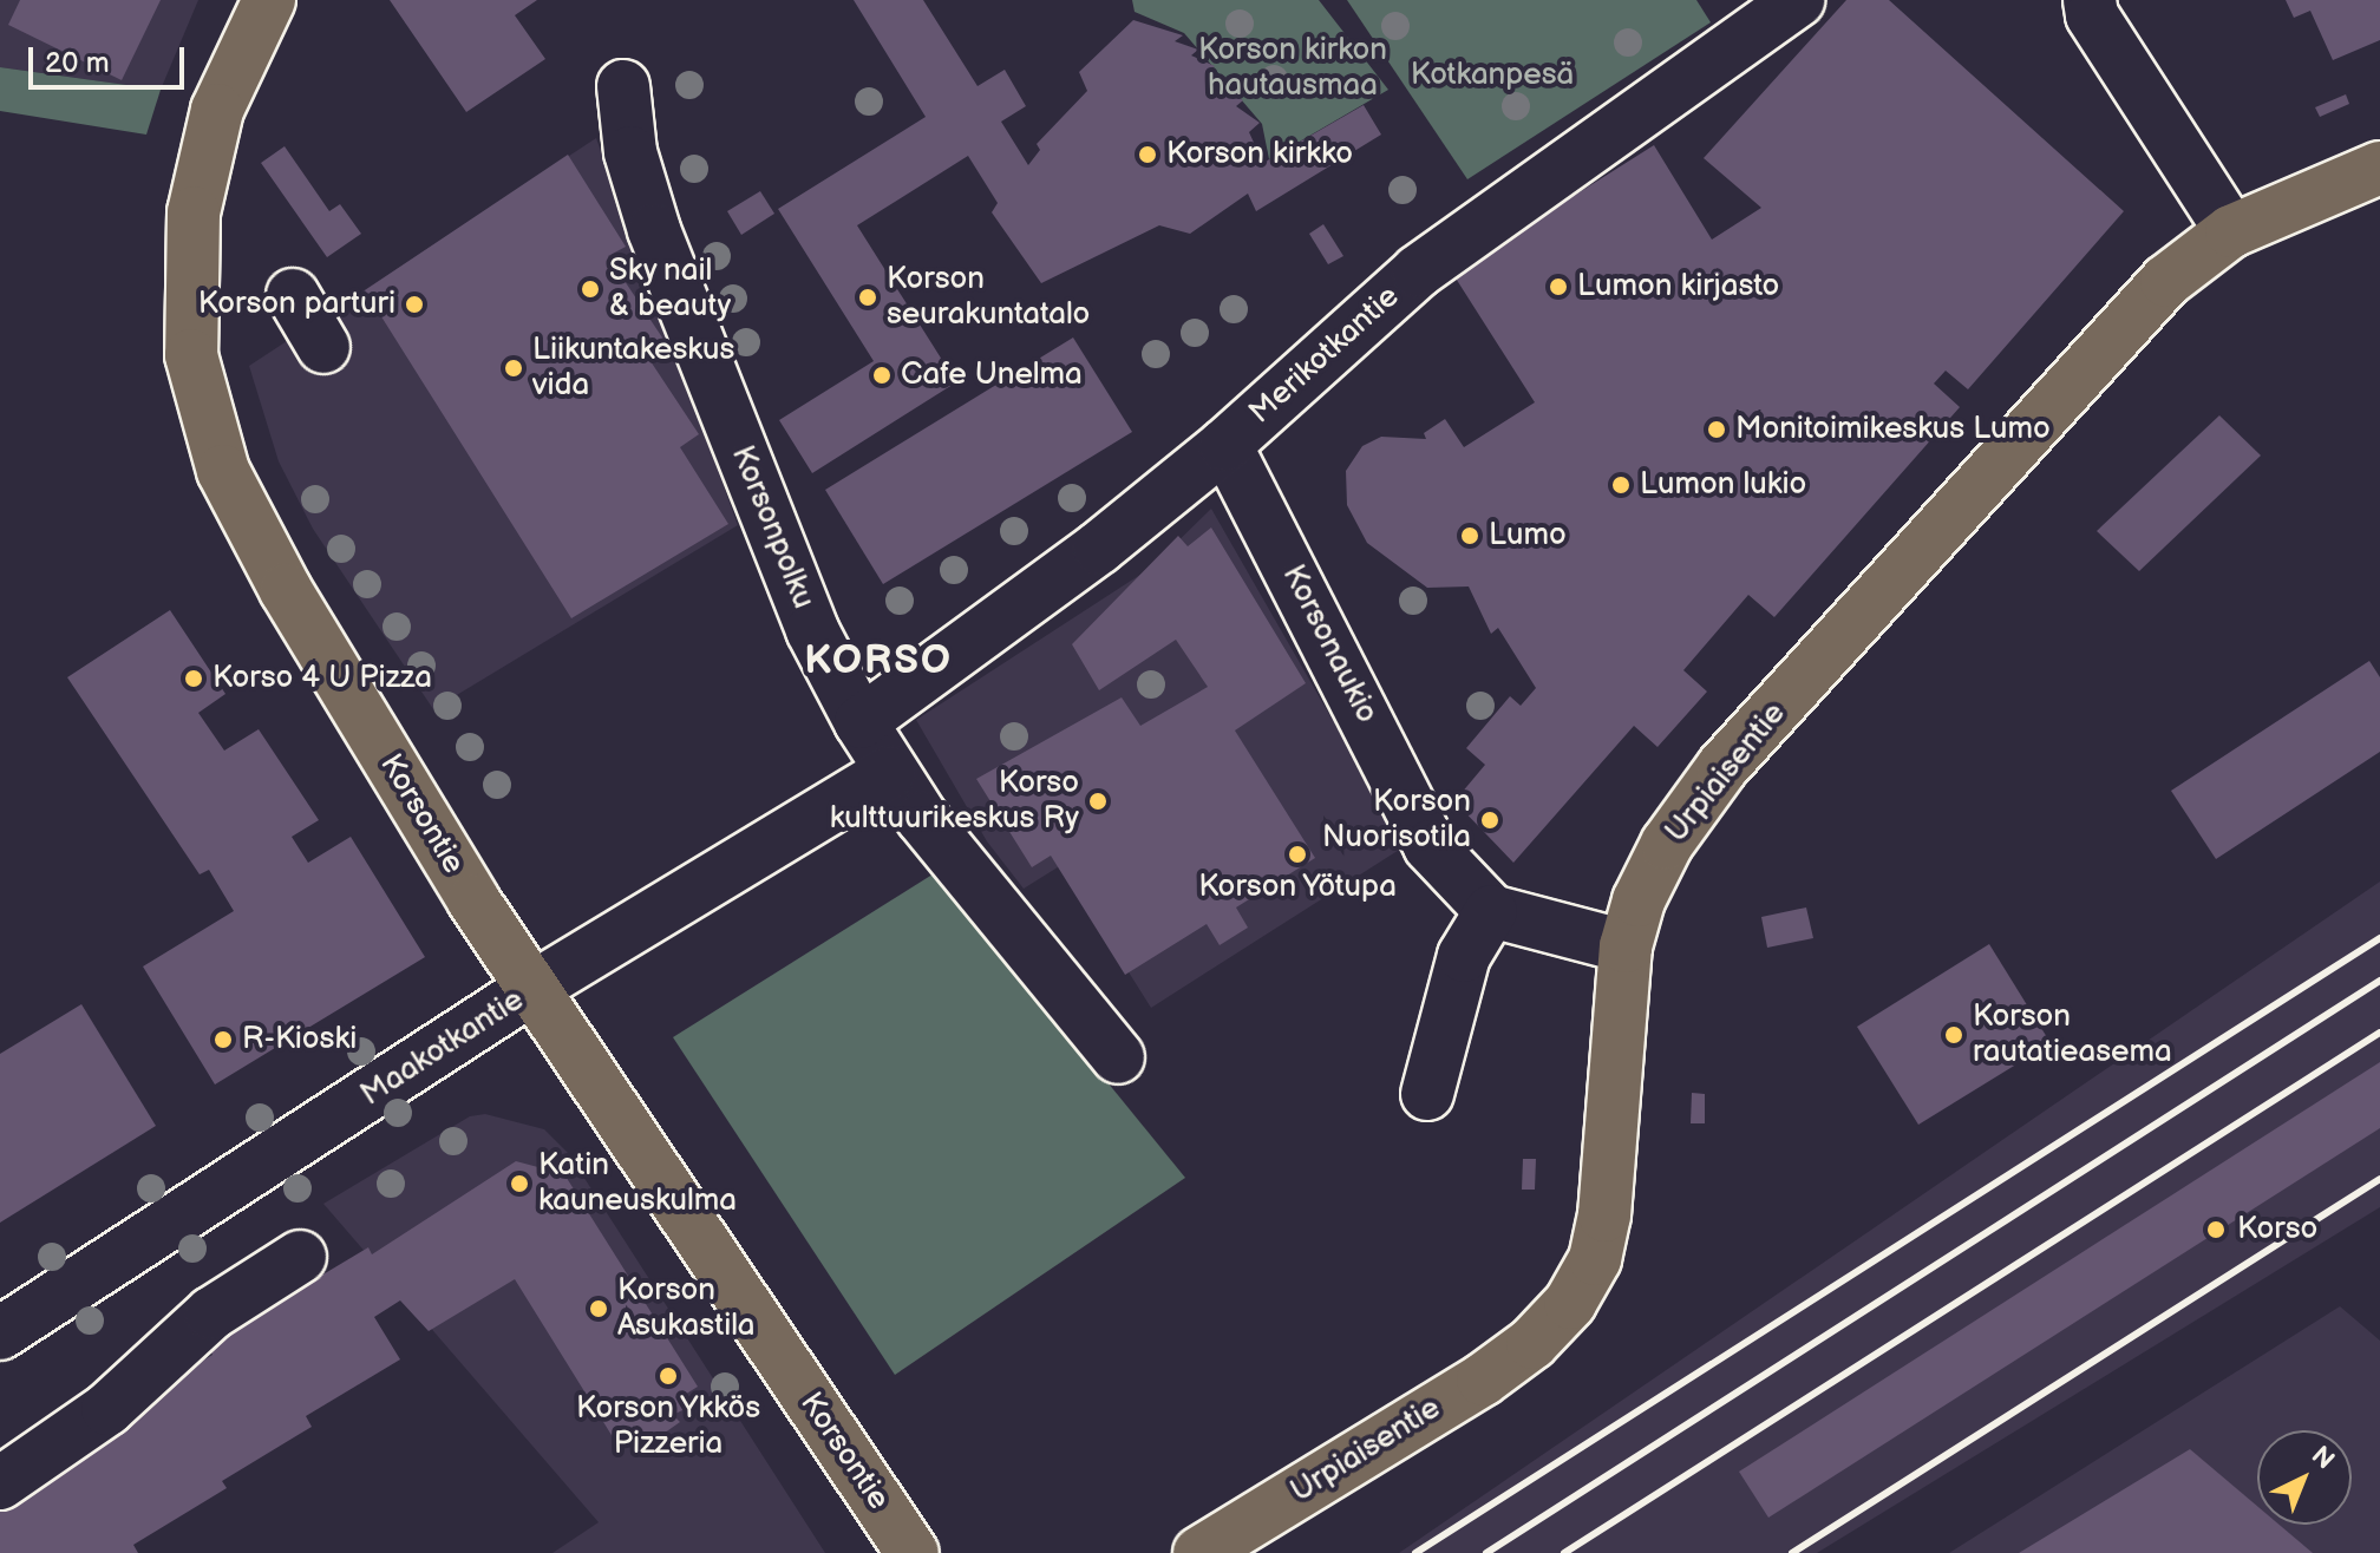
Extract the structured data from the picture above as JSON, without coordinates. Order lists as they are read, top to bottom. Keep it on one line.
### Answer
{"streets":{"main road":["Urpiaisentie","Korsontie"],"street":["Merikotkantie","Korsonpolku","Korsonaukio","Maakotkantie"]},"crossings":[["Merikotkantie","Korsonpolku"],["Merikotkantie","Korsonaukio"],["Korsonpolku","Maakotkantie"],["Korsontie","Maakotkantie"]],"districts":["KORSO"],"parks":["Korson kirkon hautausmaa","Kotkanpesä"],"places":["Korson kirkko","Lumon kirjasto","Sky nail & beauty","Korson seurakuntatalo","Korson parturi","Liikuntakeskus vida","Cafe Unelma","Monitoimikeskus Lumo","Lumon lukio","Lumo","Korso 4 U Pizza","Korso kulttuurikeskus Ry","Korson Nuorisotila","Korson Yötupa","Korson rautatieasema","R-Kioski","Katin kauneuskulma","Korso","Korson Asukastila","Korson Ykkös Pizzeria"],"scale_bar":"20 m","north":"top right"}
